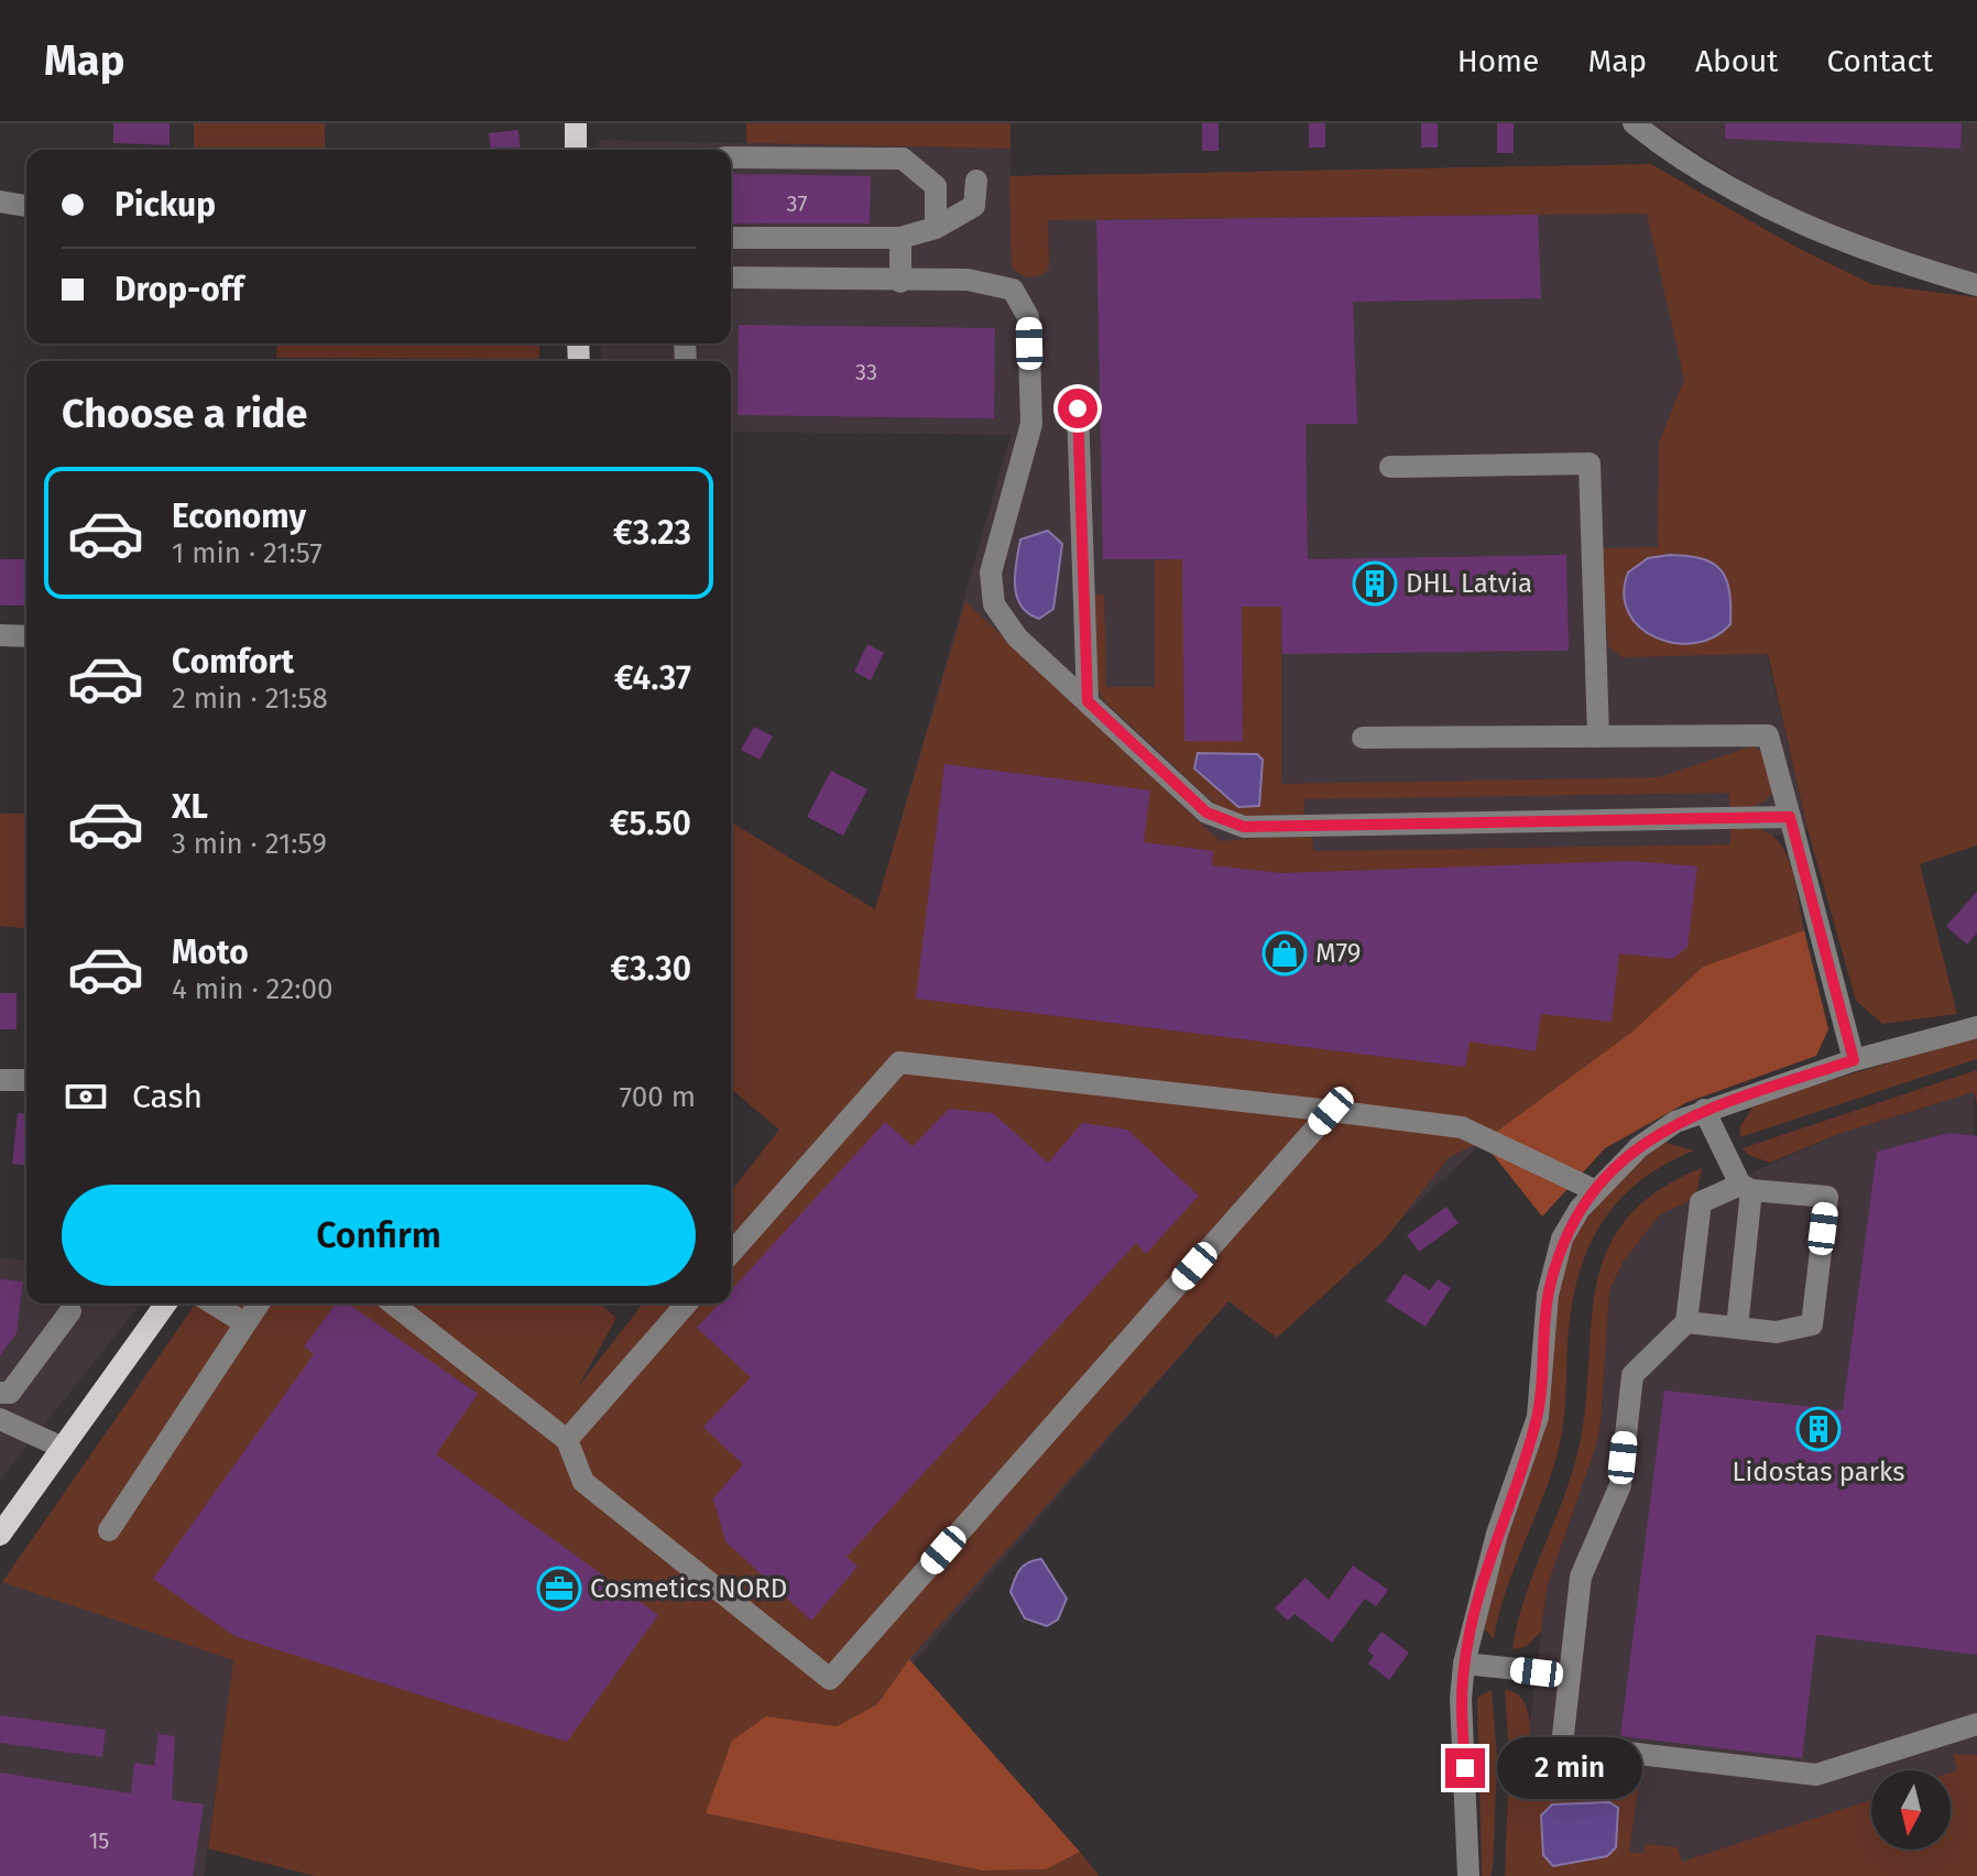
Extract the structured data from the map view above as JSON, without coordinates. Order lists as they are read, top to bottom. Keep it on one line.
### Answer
{"places":{"building":["DHL Latvia","Lidostas parks"],"shop":["M79"],"office":["Cosmetics NORD"]},"house_numbers":["37","33","15"],"north":"bottom","page":{"header":"Map","nav":["Home","Map","About","Contact"],"banner":["Pickup","Drop-off"],"heading":"Choose a ride","list":[{"name":"Economy","note":"1 min · 21:57","value":"€3.23"},{"name":"Comfort","note":"2 min · 21:58","value":"€4.37"},{"name":"XL","note":"3 min · 21:59","value":"€5.50"},{"name":"Moto","note":"4 min · 22:00","value":"€3.30"}],"pay":["Cash","700 m"],"buttons":"Confirm","bubble":"2 min"}}
